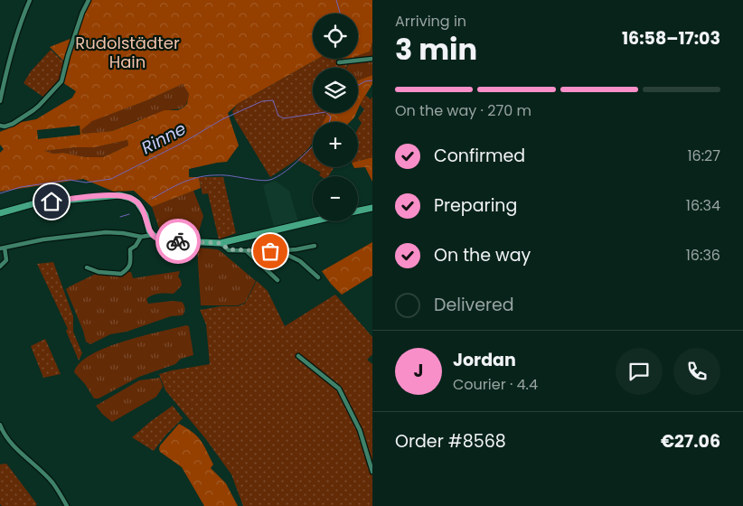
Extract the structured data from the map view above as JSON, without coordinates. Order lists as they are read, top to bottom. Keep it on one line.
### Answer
{"water":["Rinne"],"parks":["Rudolstädter Hain"],"page":{"heading":["3 min","Arriving in","16:58–17:03"],"panel":["Jordan","Courier · 4.4","Order #8568","€27.06"],"map_buttons":["+","−"],"bar":"On the way · 270 m","list":[["Confirmed","16:27"],["Preparing","16:34"],["On the way","16:36"],"Delivered"],"round":"J"}}
